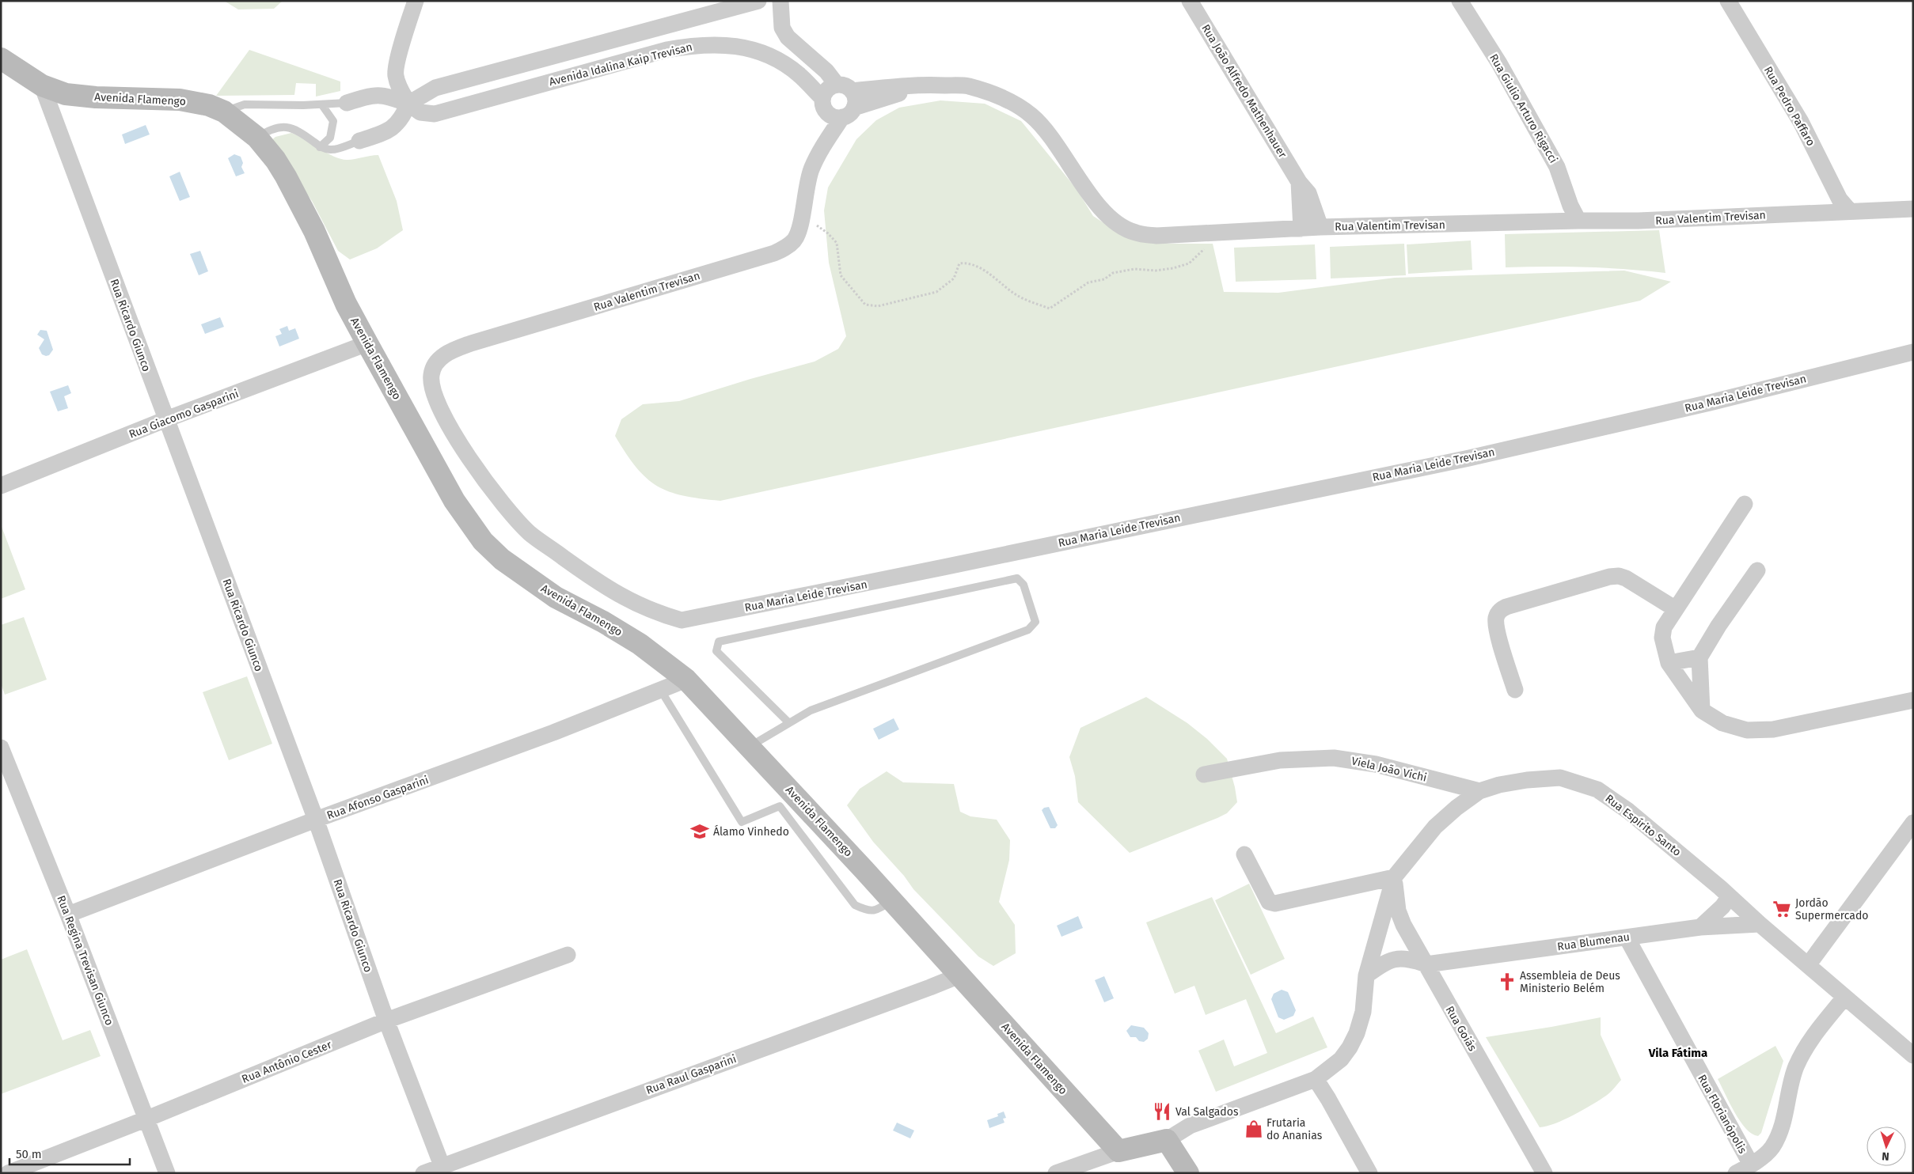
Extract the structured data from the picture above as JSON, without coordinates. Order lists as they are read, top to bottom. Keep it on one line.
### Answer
{"streets":{"street":["Avenida Idalina Kaip Trevisan","Rua João Alfredo Mathenhauer","Avenida Flamengo","Rua Pedro Paffaro","Rua Giulio Arturo Rigacci","Rua Valentim Trevisan","Rua Ricardo Giunco","Rua Maria Leide Trevisan","Rua Giacomo Gasparini","Viela João Vichi","Rua Afonso Gasparini","Rua Espírito Santo","Rua Blumenau","Rua Regina Trevisan Giunco","Rua Goiás","Rua Antônio Cester","Rua Raul Gasparini","Rua Florianópolis"]},"crossings":[["Avenida Idalina Kaip Trevisan","Rua Valentim Trevisan"],["Rua João Alfredo Mathenhauer","Rua Valentim Trevisan"],["Avenida Flamengo","Rua Ricardo Giunco"],["Avenida Flamengo","Rua Giacomo Gasparini"],["Avenida Flamengo","Rua Afonso Gasparini"],["Avenida Flamengo","Rua Raul Gasparini"],["Rua Pedro Paffaro","Rua Valentim Trevisan"],["Rua Giulio Arturo Rigacci","Rua Valentim Trevisan"],["Rua Valentim Trevisan","Rua Maria Leide Trevisan"],["Rua Ricardo Giunco","Rua Giacomo Gasparini"],["Rua Ricardo Giunco","Rua Afonso Gasparini"],["Rua Ricardo Giunco","Rua Antônio Cester"],["Rua Ricardo Giunco","Rua Raul Gasparini"],["Viela João Vichi","Rua Espírito Santo"],["Rua Afonso Gasparini","Rua Regina Trevisan Giunco"],["Rua Espírito Santo","Rua Blumenau"],["Rua Espírito Santo","Rua Goiás"],["Rua Blumenau","Rua Goiás"],["Rua Blumenau","Rua Florianópolis"],["Rua Regina Trevisan Giunco","Rua Antônio Cester"]],"districts":["Vila Fátima"],"places":{"school or university":["Álamo Vinhedo"],"supermarket":["Jordão Supermercado"],"church":["Assembleia de Deus Ministerio Belém"],"restaurant":["Val Salgados"],"shop":["Frutaria do Ananias"]},"scale_bar":"50 m","north":"bottom"}
